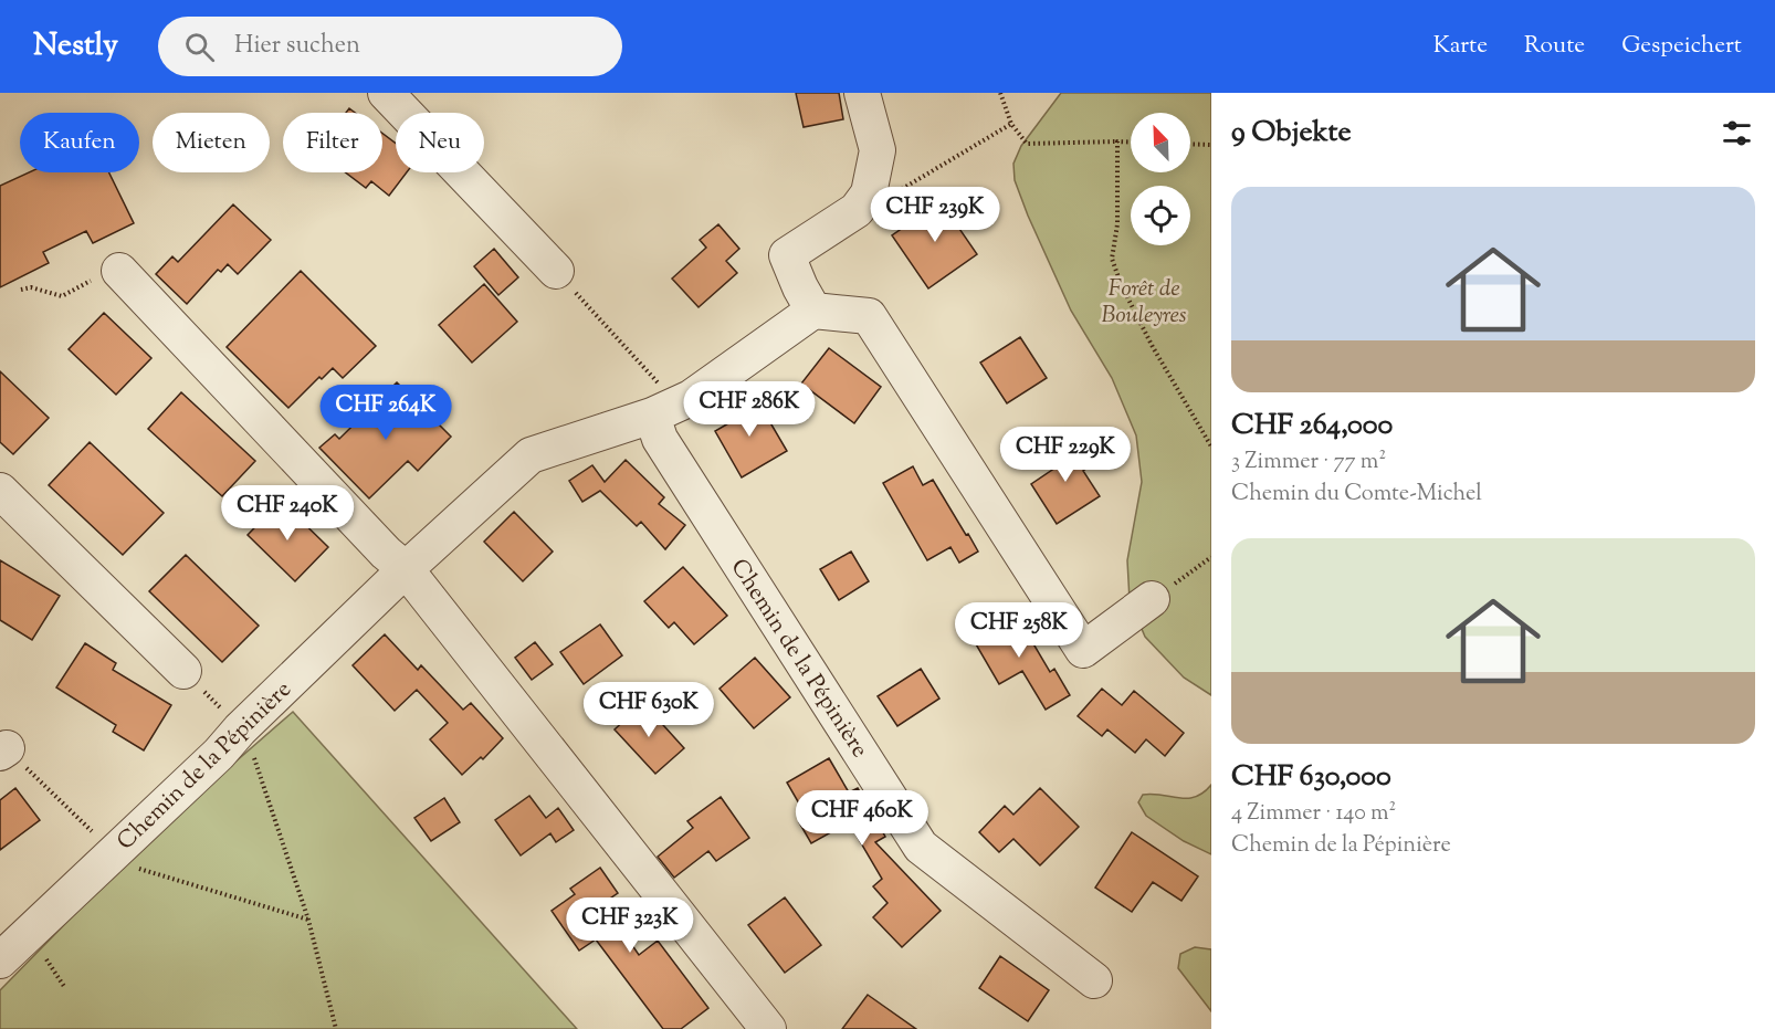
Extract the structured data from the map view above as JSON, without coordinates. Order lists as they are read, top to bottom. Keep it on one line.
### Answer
{"streets":{"street":["Chemin de la Pépinière"]},"parks":["Forêt de Bouleyres"],"north":"top left","page":{"header":"Nestly","search":"Hier suchen","nav":["Karte","Route","Gespeichert"],"heading":"9 Objekte","chip":["Kaufen","Mieten","Filter","Neu"],"list":[{"name":"CHF 264,000","note":"3 Zimmer · 77 m² · Chemin du Comte-Michel"},{"name":"CHF 630,000","note":"4 Zimmer · 140 m² · Chemin de la Pépinière"}],"price":["CHF 239K","CHF 286K","CHF 264K","CHF 229K","CHF 240K","CHF 258K","CHF 630K","CHF 460K","CHF 323K"]}}
